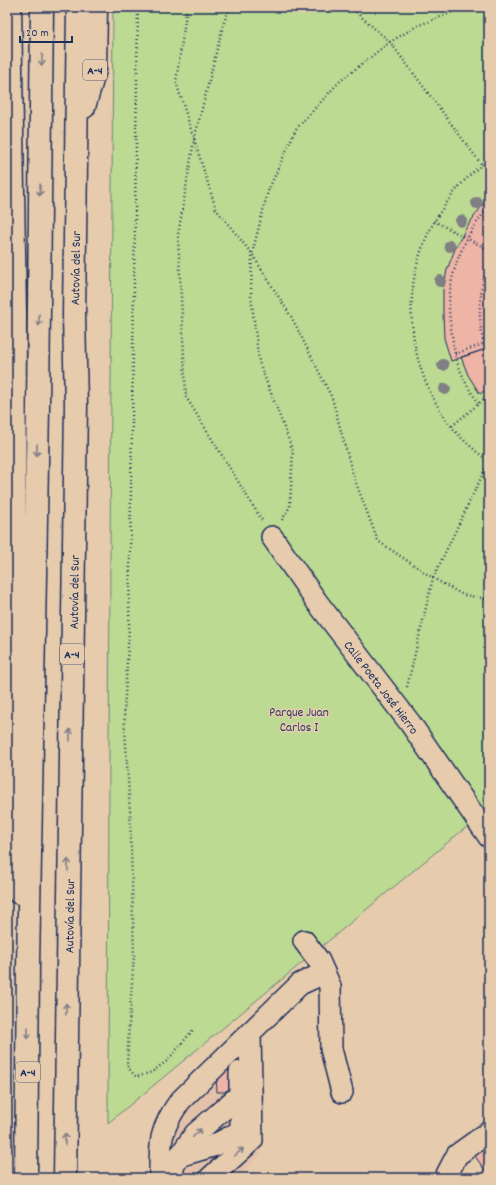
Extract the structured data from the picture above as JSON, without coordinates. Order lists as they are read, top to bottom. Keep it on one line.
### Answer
{"streets":{"highway":["A-4","Autovía del Sur"],"lane":["Calle Poeta José Hierro"]},"crossings":[["A-4","Autovía del Sur"]],"parks":["Parque Juan Carlos I"],"scale_bar":"20 m"}
